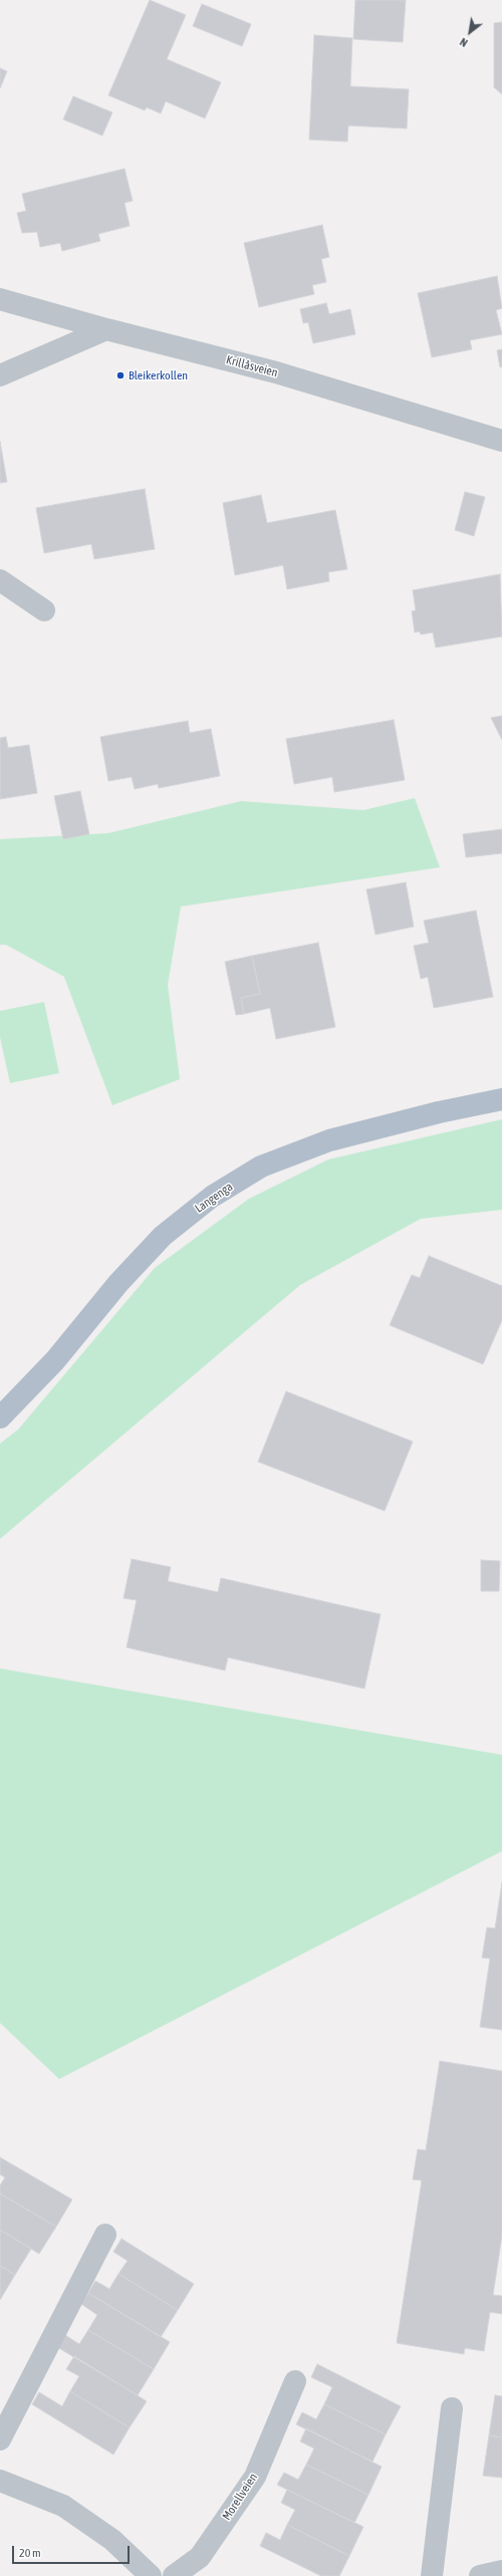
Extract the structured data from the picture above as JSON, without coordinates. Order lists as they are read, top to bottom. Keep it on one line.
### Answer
{"streets":{"main road":["Langenga"],"street":["Krillåsveien","Morellveien"]},"places":["Bleikerkollen"],"scale_bar":"20 m","north":"bottom left"}
